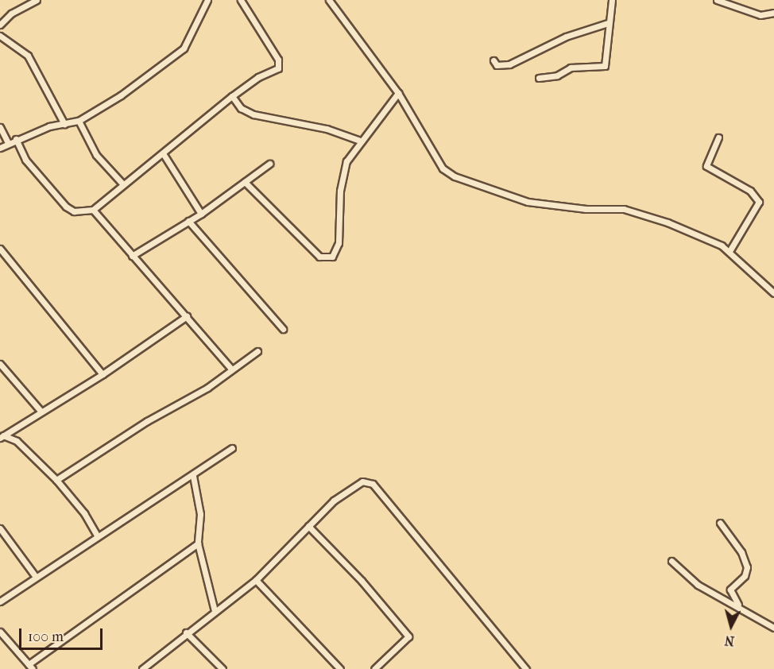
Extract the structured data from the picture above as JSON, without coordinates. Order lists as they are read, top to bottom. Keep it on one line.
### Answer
{"scale_bar":"100 m","north":"bottom"}
